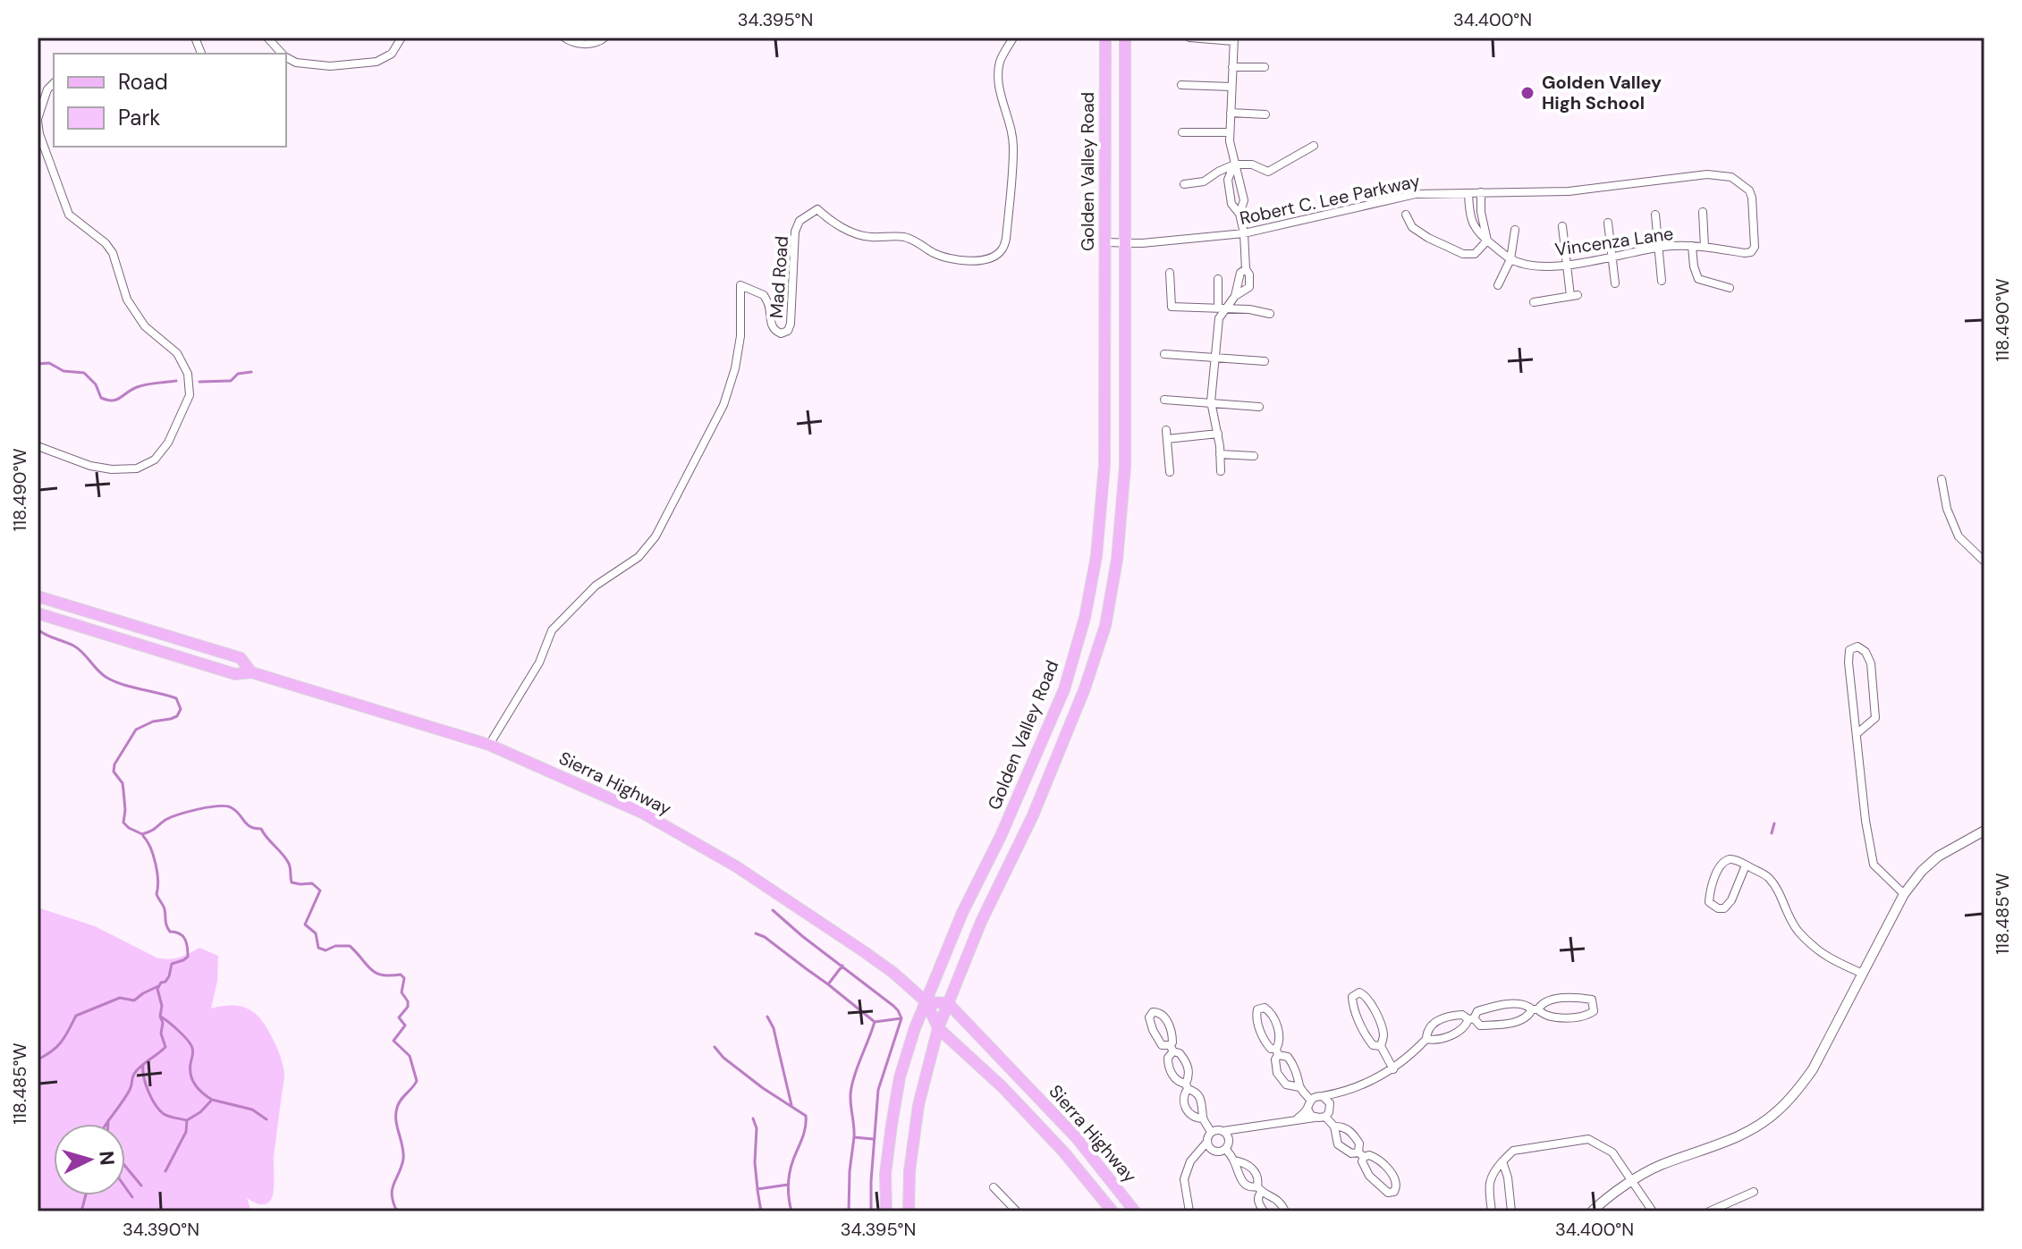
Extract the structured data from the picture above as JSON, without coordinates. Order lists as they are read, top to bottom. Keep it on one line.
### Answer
{"streets":{"main road":["Golden Valley Road","Sierra Highway"],"street":["Robert C. Lee Parkway","Vincenza Lane","Mad Road"]},"crossings":[["Golden Valley Road","Robert C. Lee Parkway"],["Golden Valley Road","Sierra Highway"],["Robert C. Lee Parkway","Vincenza Lane"],["Mad Road","Sierra Highway"]],"places":["Golden Valley High School"],"legend":["Road","Park"],"north":"right","coordinates":["34.395°N","34.400°N","118.490°W","118.485°W","34.390°N"]}
